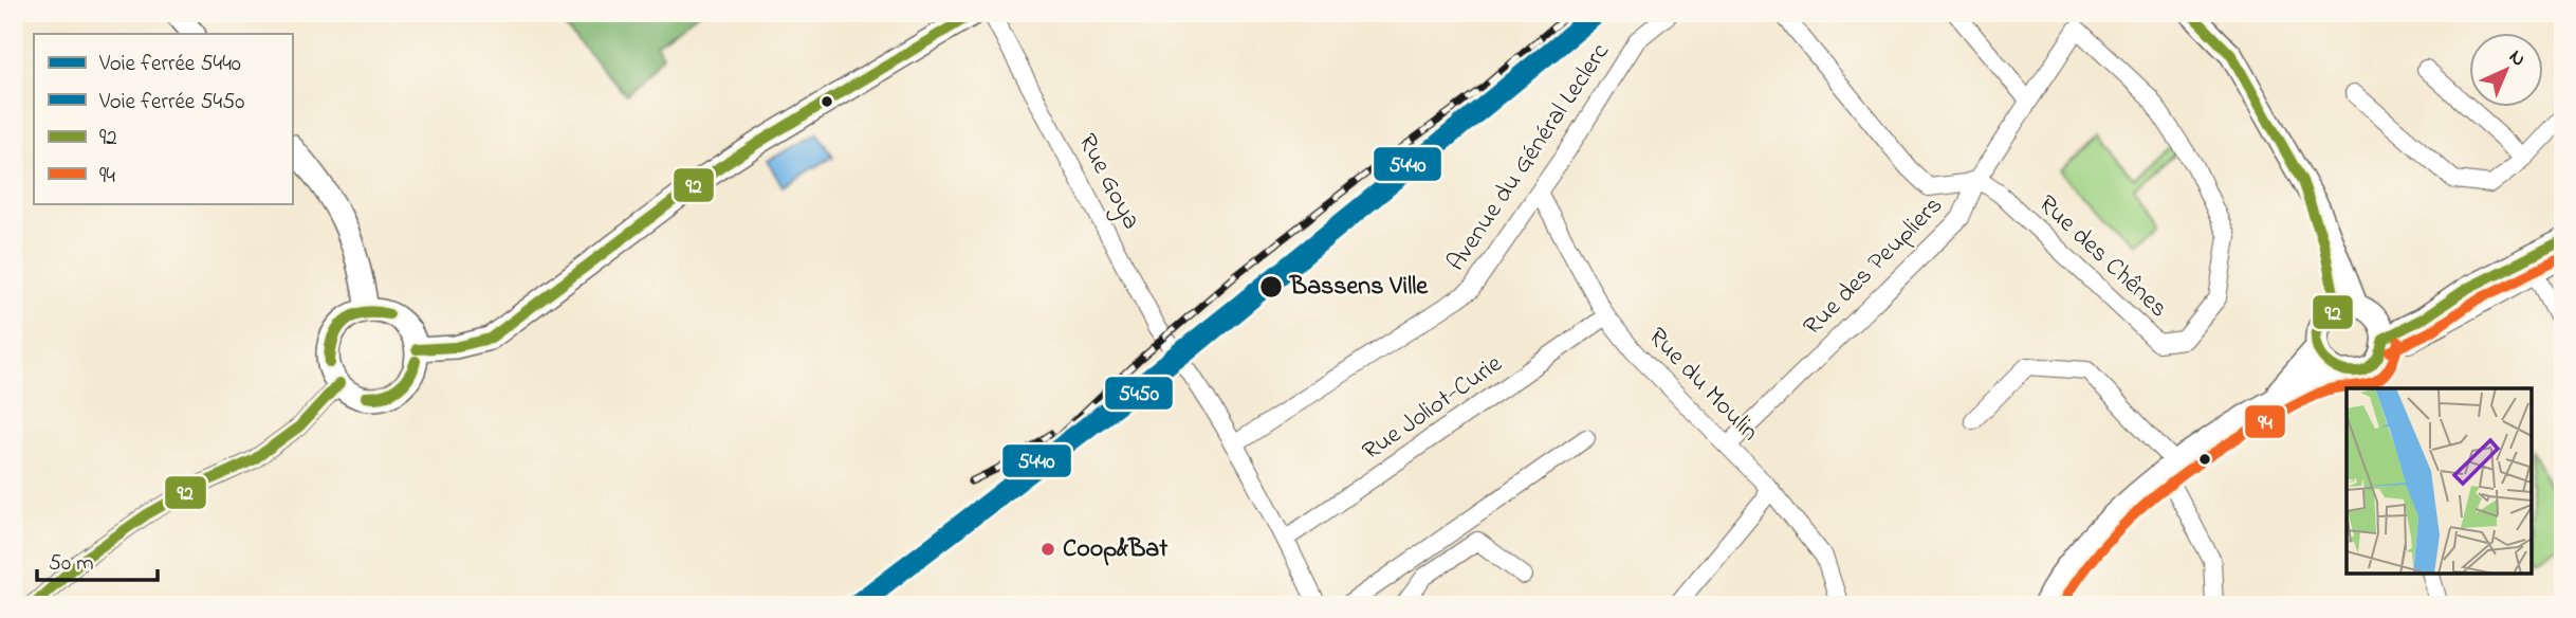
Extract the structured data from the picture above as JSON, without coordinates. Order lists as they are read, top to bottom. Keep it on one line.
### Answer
{"streets":{"street":["Avenue du Général Leclerc","Rue Goya","Rue des Chênes","Rue des Peupliers","Rue du Moulin","Rue Joliot-Curie"]},"crossings":[["Avenue du Général Leclerc","Rue Goya"],["Avenue du Général Leclerc","Rue du Moulin"],["Rue Goya","Rue Joliot-Curie"],["Rue des Chênes","Rue des Peupliers"],["Rue des Peupliers","Rue du Moulin"],["Rue du Moulin","Rue Joliot-Curie"]],"places":["Bassens Ville","Coop&Bat"],"lines":["rail line 5440","rail line 5450","transit line 92","transit line 94"],"legend":["Voie ferrée 5440","Voie ferrée 5450","92","94"],"scale_bar":"50 m","north":"top right"}
